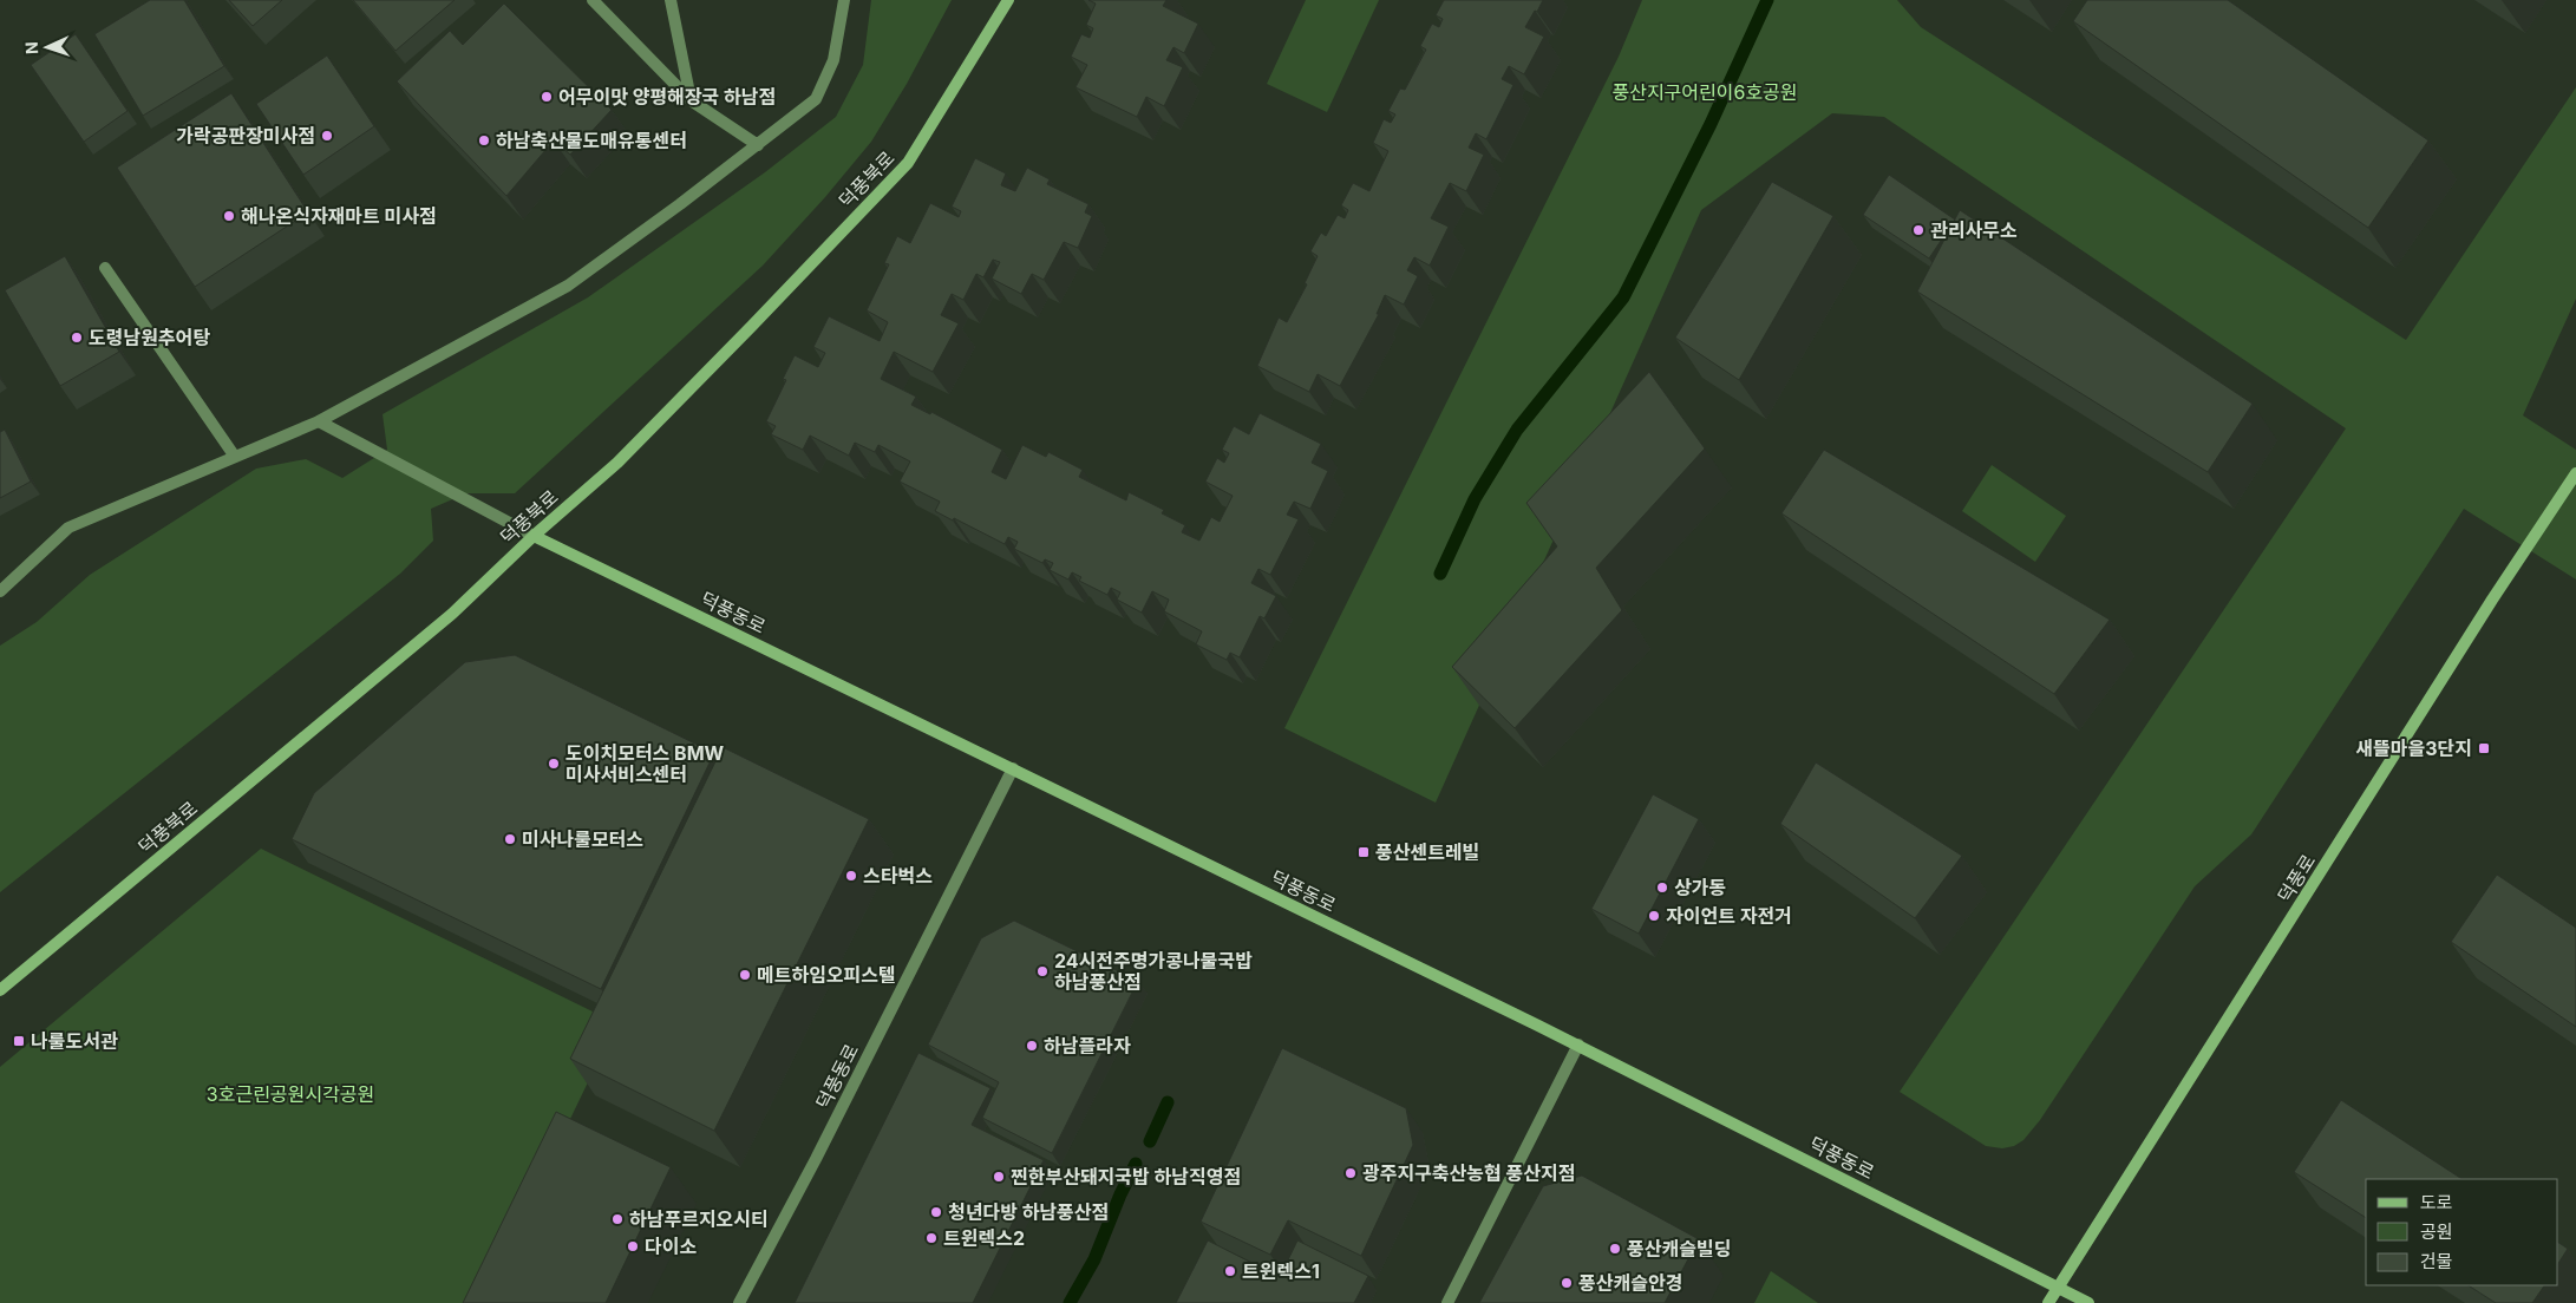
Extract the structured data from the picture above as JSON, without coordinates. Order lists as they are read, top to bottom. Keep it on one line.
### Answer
{"streets":{"street":["덕풍북로","덕풍동로","덕풍로"]},"crossings":[["덕풍북로","덕풍동로"],["덕풍동로","덕풍로"]],"parks":["풍산지구어린이6호공원","3호근린공원시각공원"],"places":{"other":["어무이맛 양평해장국 하남점","가락공판장미사점","하남축산물도매유통센터","해나온식자재마트 미사점","관리사무소","도령남원추어탕","도이치모터스 BMW 미사서비스센터","미사나룰모터스","스타벅스","상가동","자이언트 자전거","24시전주명가콩나물국밥 하남풍산점","메트하임오피스텔","하남플라자","광주지구축산농협 풍산지점","찐한부산돼지국밥 하남직영점","청년다방 하남풍산점","하남푸르지오시티","트윈렉스2","다이소","풍산캐슬빌딩","트윈렉스1","풍산캐슬안경"],"transit":["새뜰마을3단지","풍산센트레빌","나룰도서관"]},"legend":["도로","공원","건물"],"north":"left"}
